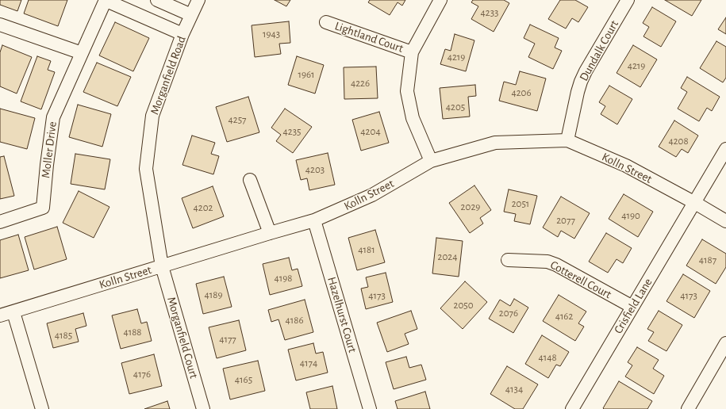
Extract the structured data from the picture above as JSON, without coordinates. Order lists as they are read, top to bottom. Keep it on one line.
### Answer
{"streets":{"street":["Lightland Court","Dundalk Court","Morganfield Road","Moller Drive","Kolln Street","Cotterell Court","Crisfield Lane","Hazelhurst Court","Morganfield Court"]},"crossings":[["Dundalk Court","Kolln Street"],["Morganfield Road","Kolln Street"],["Morganfield Road","Morganfield Court"],["Kolln Street","Crisfield Lane"],["Kolln Street","Hazelhurst Court"],["Kolln Street","Morganfield Court"],["Cotterell Court","Crisfield Lane"]],"house_numbers":["4233","1943","4219","4219","1961","4226","4206","4205","4257","4235","4204","4208","4203","2051","2029","4202","4190","2077","4181","2024","4187","4198","4189","4173","4173","2050","2076","4162","4186","4188","4185","4177","4148","4174","4176","4165","4134"]}
